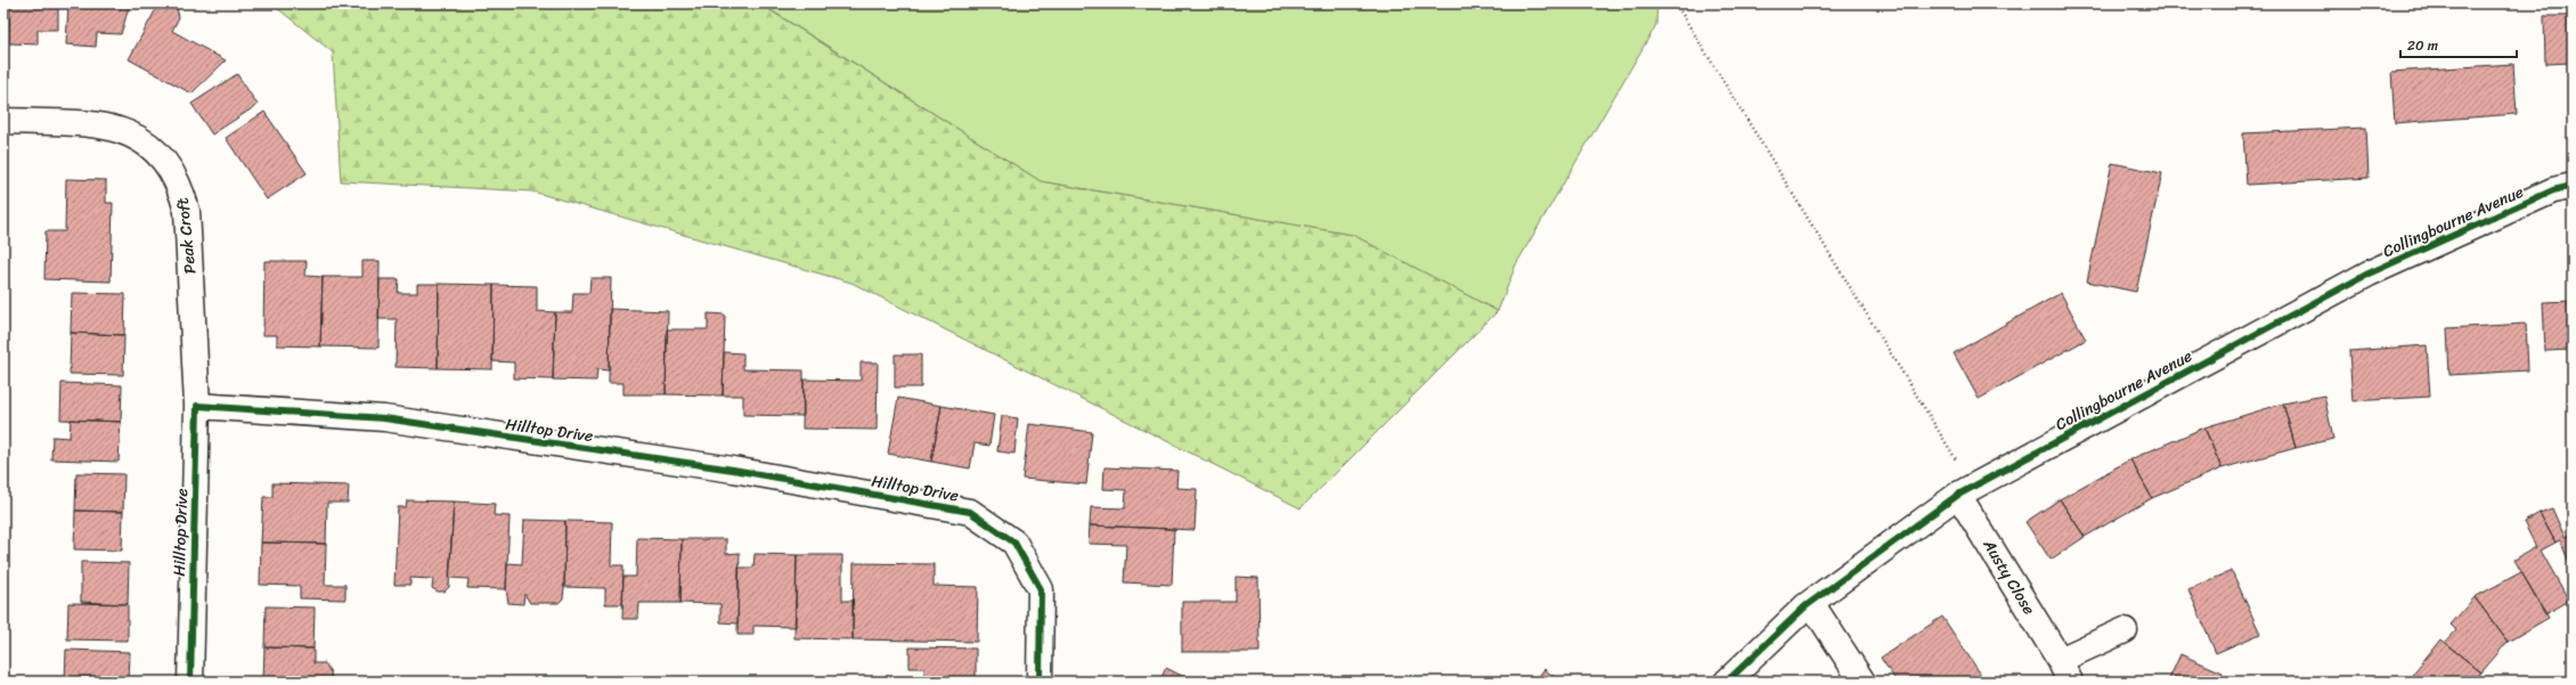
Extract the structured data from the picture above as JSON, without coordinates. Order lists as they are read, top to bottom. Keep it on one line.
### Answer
{"streets":{"street":["Collingbourne Avenue","Peak Croft","Hilltop Drive","Austy Close"]},"crossings":[["Collingbourne Avenue","Austy Close"],["Peak Croft","Hilltop Drive"]],"scale_bar":"20 m"}
